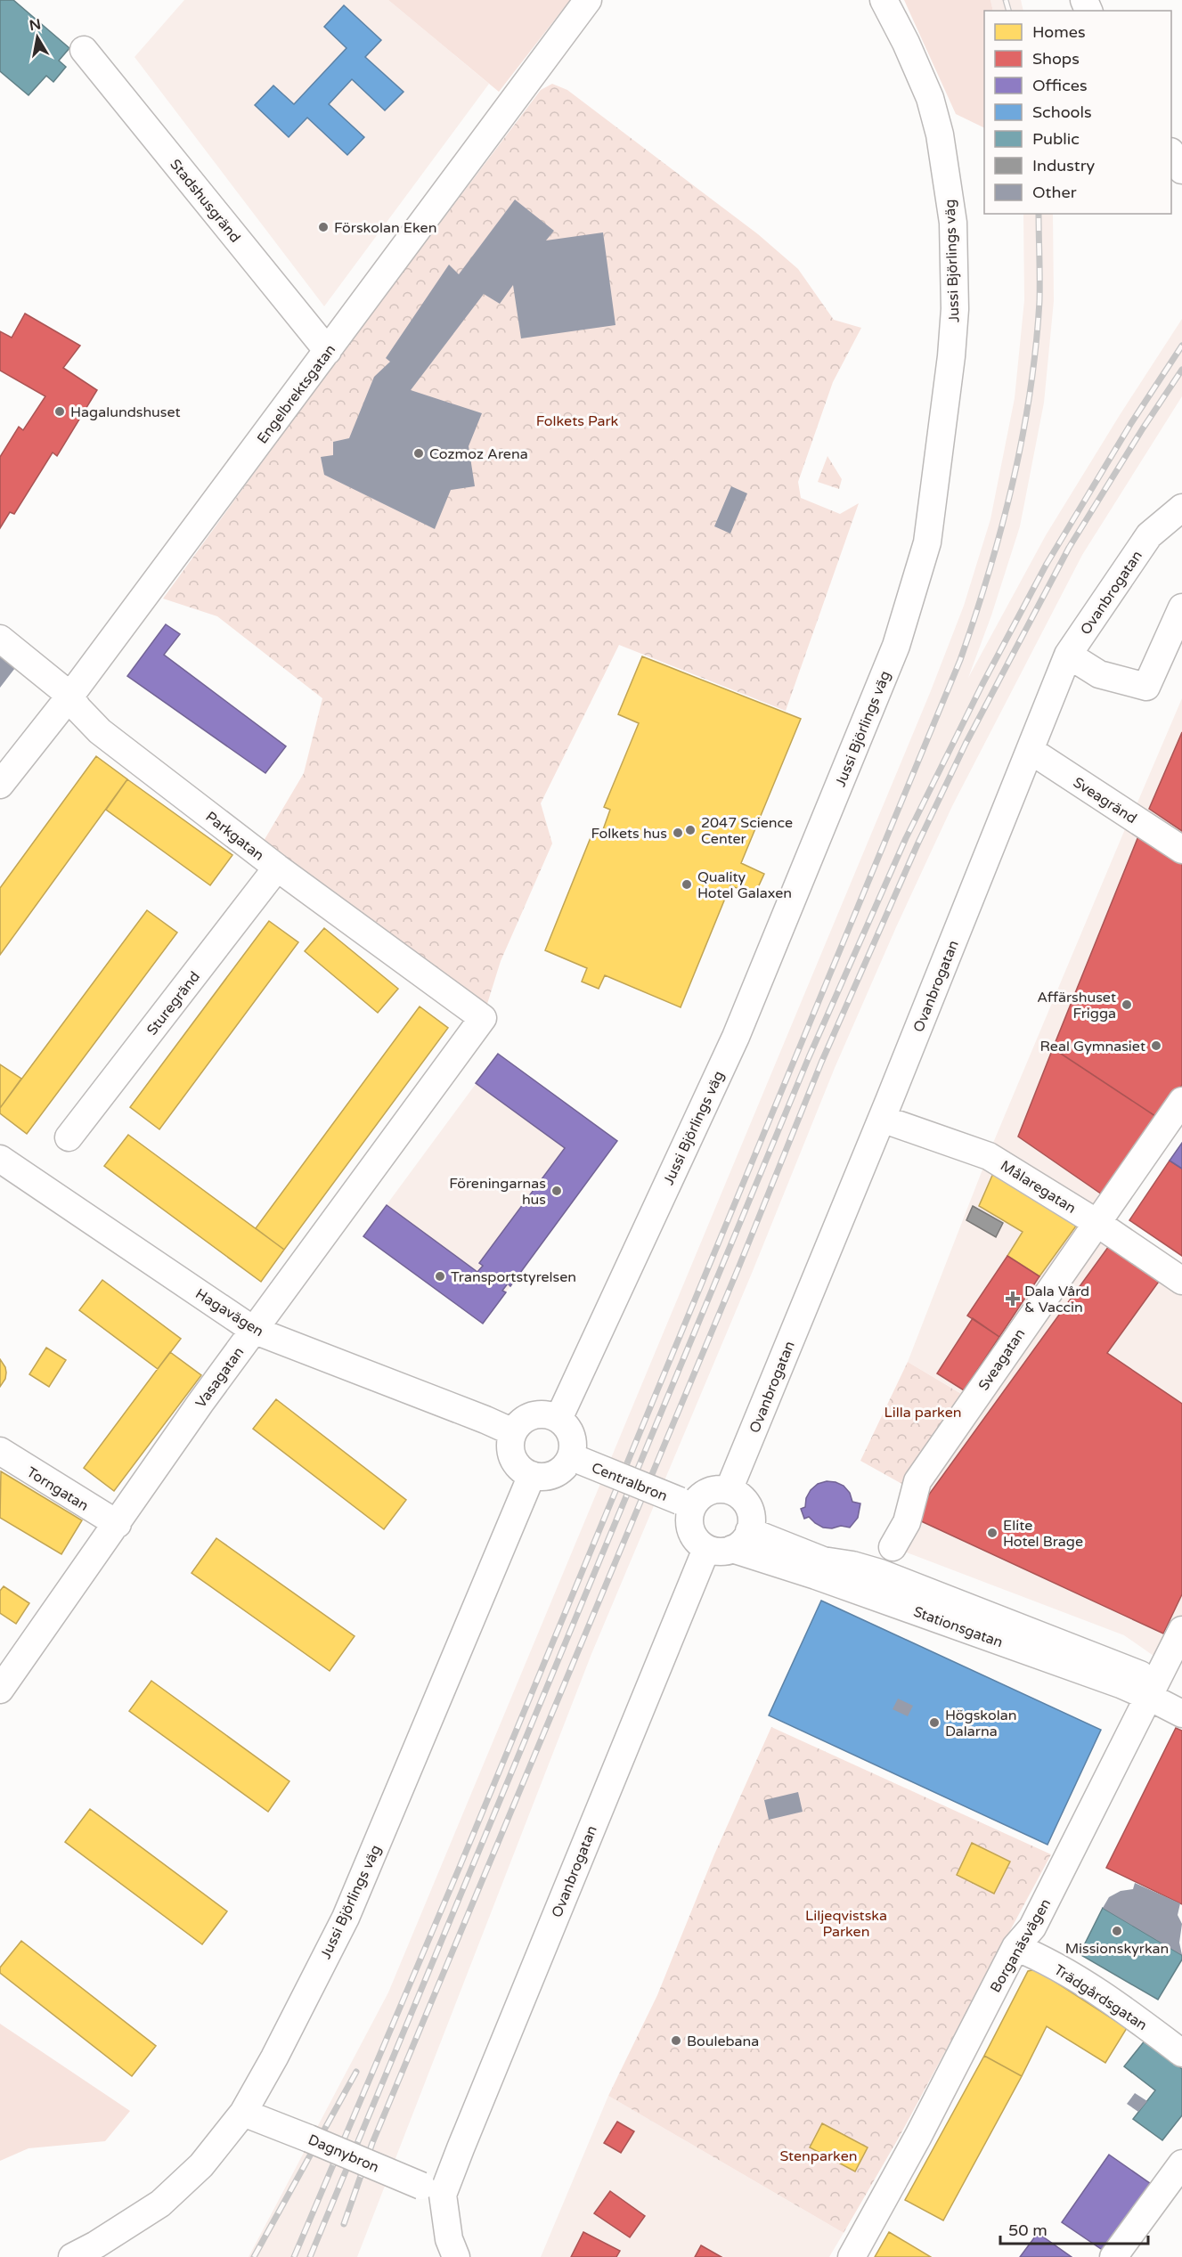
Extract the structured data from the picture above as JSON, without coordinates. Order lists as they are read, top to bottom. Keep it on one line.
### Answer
{"streets":{"street":["Stadshusgränd","Jussi Björlings väg","Engelbrektsgatan","Ovanbrogatan","Sveagränd","Parkgatan","Sturegränd","Målaregatan","Hagavägen","Sveagatan","Vasagatan","Centralbron","Torngatan","Stationsgatan","Borganäsvägen","Trädgårdsgatan","Dagnybron"]},"crossings":[["Stadshusgränd","Engelbrektsgatan"],["Jussi Björlings väg","Hagavägen"],["Jussi Björlings väg","Centralbron"],["Jussi Björlings väg","Dagnybron"],["Engelbrektsgatan","Parkgatan"],["Ovanbrogatan","Sveagränd"],["Ovanbrogatan","Målaregatan"],["Ovanbrogatan","Centralbron"],["Ovanbrogatan","Stationsgatan"],["Ovanbrogatan","Dagnybron"],["Parkgatan","Sturegränd"],["Parkgatan","Vasagatan"],["Målaregatan","Sveagatan"],["Hagavägen","Vasagatan"],["Hagavägen","Centralbron"],["Vasagatan","Torngatan"],["Centralbron","Stationsgatan"],["Stationsgatan","Borganäsvägen"],["Borganäsvägen","Trädgårdsgatan"]],"parks":["Folkets Park","Lilla parken","Liljeqvistska Parken","Stenparken"],"places":{"other":["Förskolan Eken","Hagalundshuset","Cozmoz Arena","2047 Science Center","Folkets hus","Quality Hotel Galaxen","Affärshuset Frigga","Real Gymnasiet","Föreningarnas hus","Transportstyrelsen","Elite Hotel Brage","Högskolan Dalarna","Missionskyrkan","Boulebana"],"health":["Dala Vård & Vaccin"]},"legend":["Homes","Shops","Offices","Schools","Public","Industry","Other"],"scale_bar":"50 m","north":"top"}
